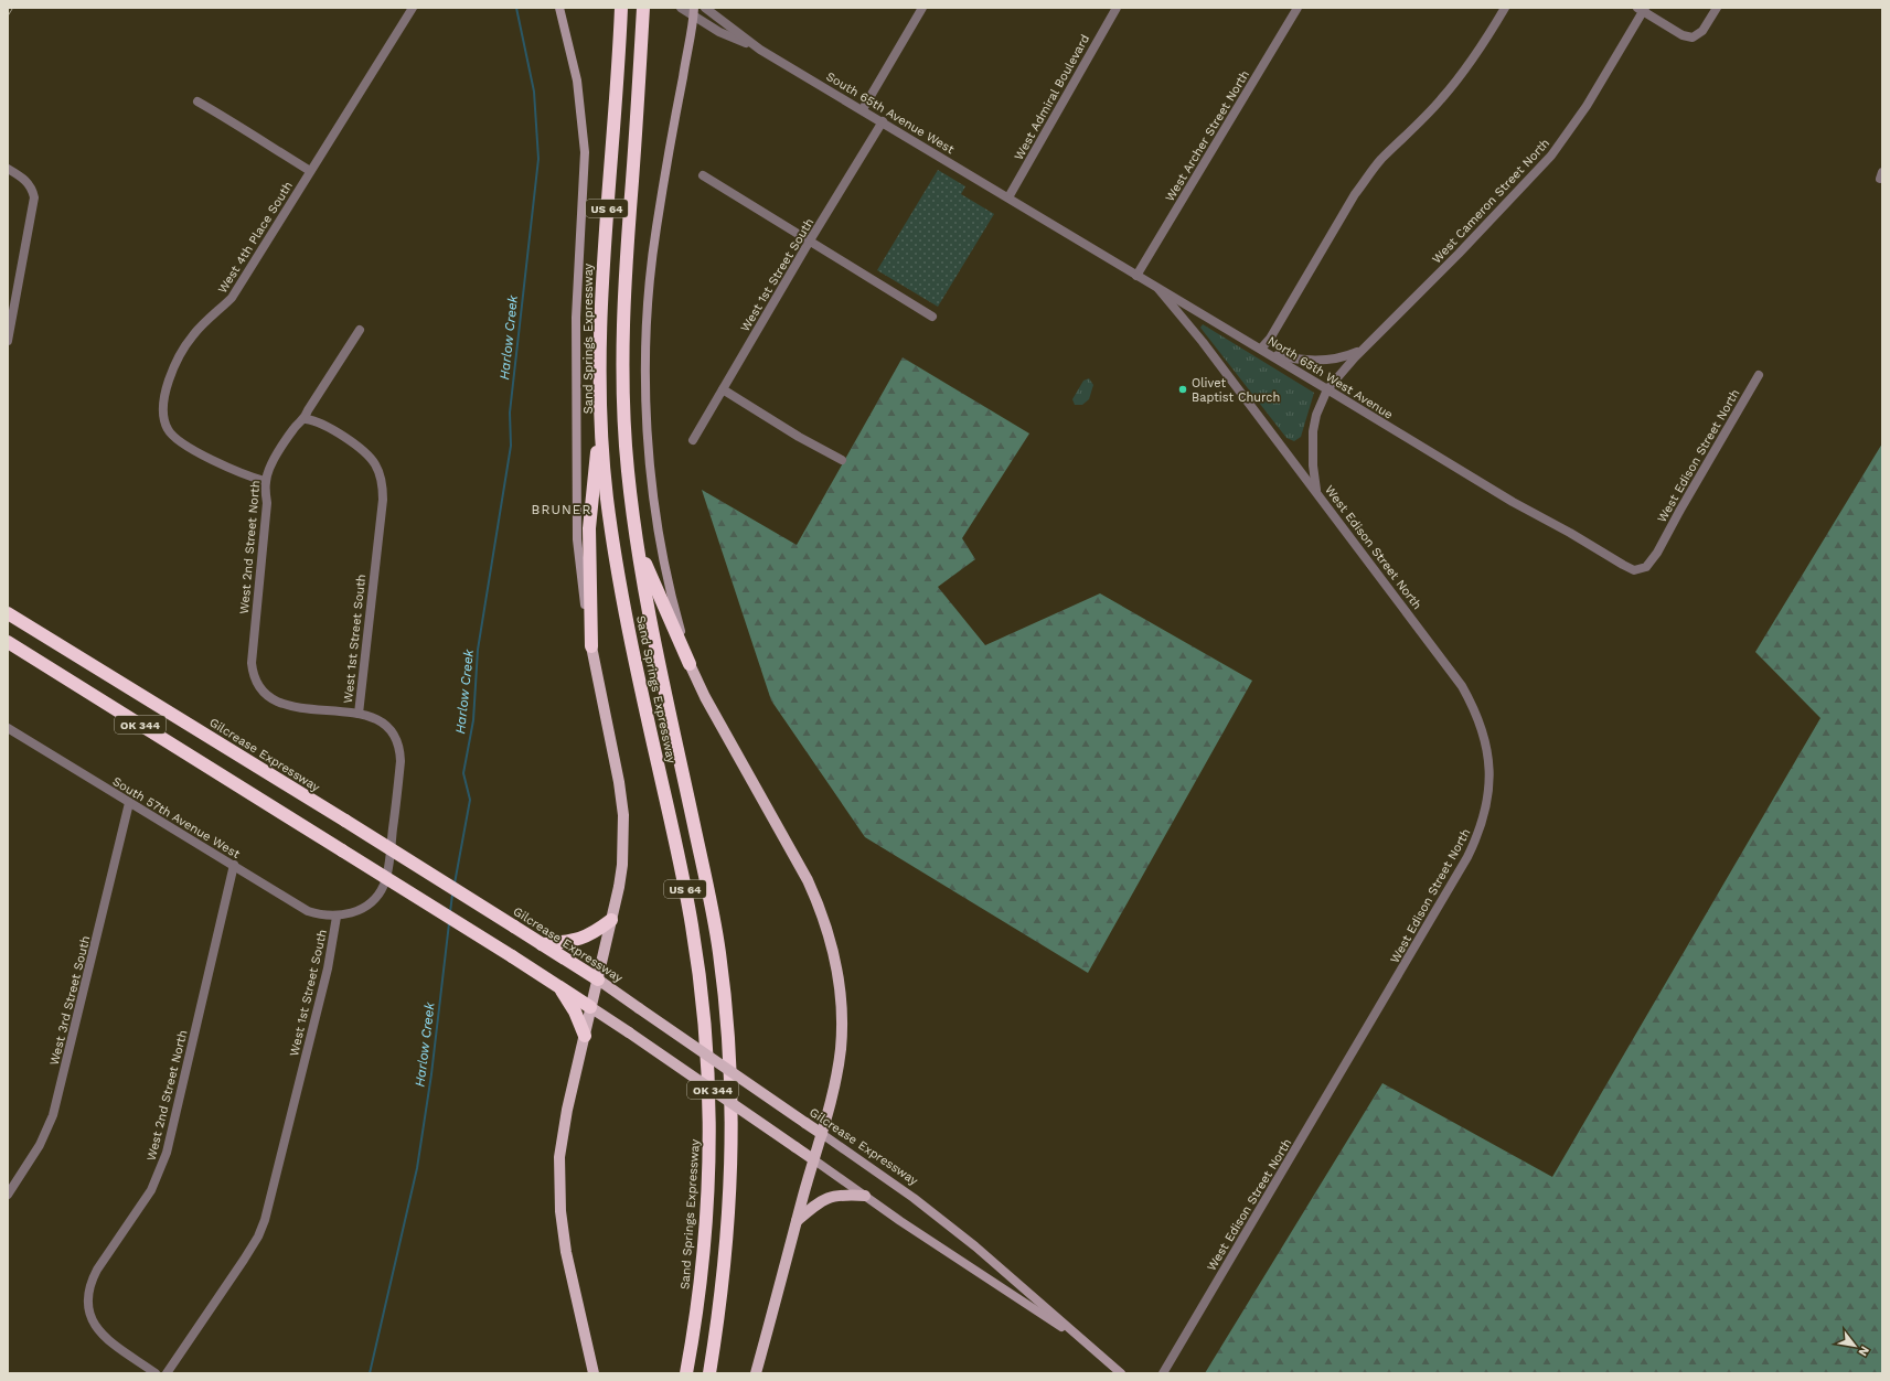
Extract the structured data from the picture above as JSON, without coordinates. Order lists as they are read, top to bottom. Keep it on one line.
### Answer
{"streets":{"highway":["US 64","Sand Springs Expressway","OK 344","Gilcrease Expressway"],"street":["West Admiral Boulevard","South 65th Avenue West","West Archer Street North","West Cameron Street North","West 4th Place South","West 1st Street South","North 65th West Avenue","West Edison Street North","West 2nd Street North","South 57th Avenue West","West 3rd Street South"]},"crossings":[["West Admiral Boulevard","South 65th Avenue West"],["West Admiral Boulevard","North 65th West Avenue"],["South 65th Avenue West","West 1st Street South"],["South 65th Avenue West","North 65th West Avenue"],["West Archer Street North","North 65th West Avenue"],["West Cameron Street North","North 65th West Avenue"],["West Cameron Street North","West Edison Street North"],["West 4th Place South","West 2nd Street North"],["West 1st Street South","West 2nd Street North"],["West 1st Street South","South 57th Avenue West"],["North 65th West Avenue","West Edison Street North"],["West 2nd Street North","South 57th Avenue West"],["South 57th Avenue West","West 3rd Street South"]],"districts":["BRUNER"],"water":["Harlow Creek"],"places":["Olivet Baptist Church"],"north":"bottom right"}
